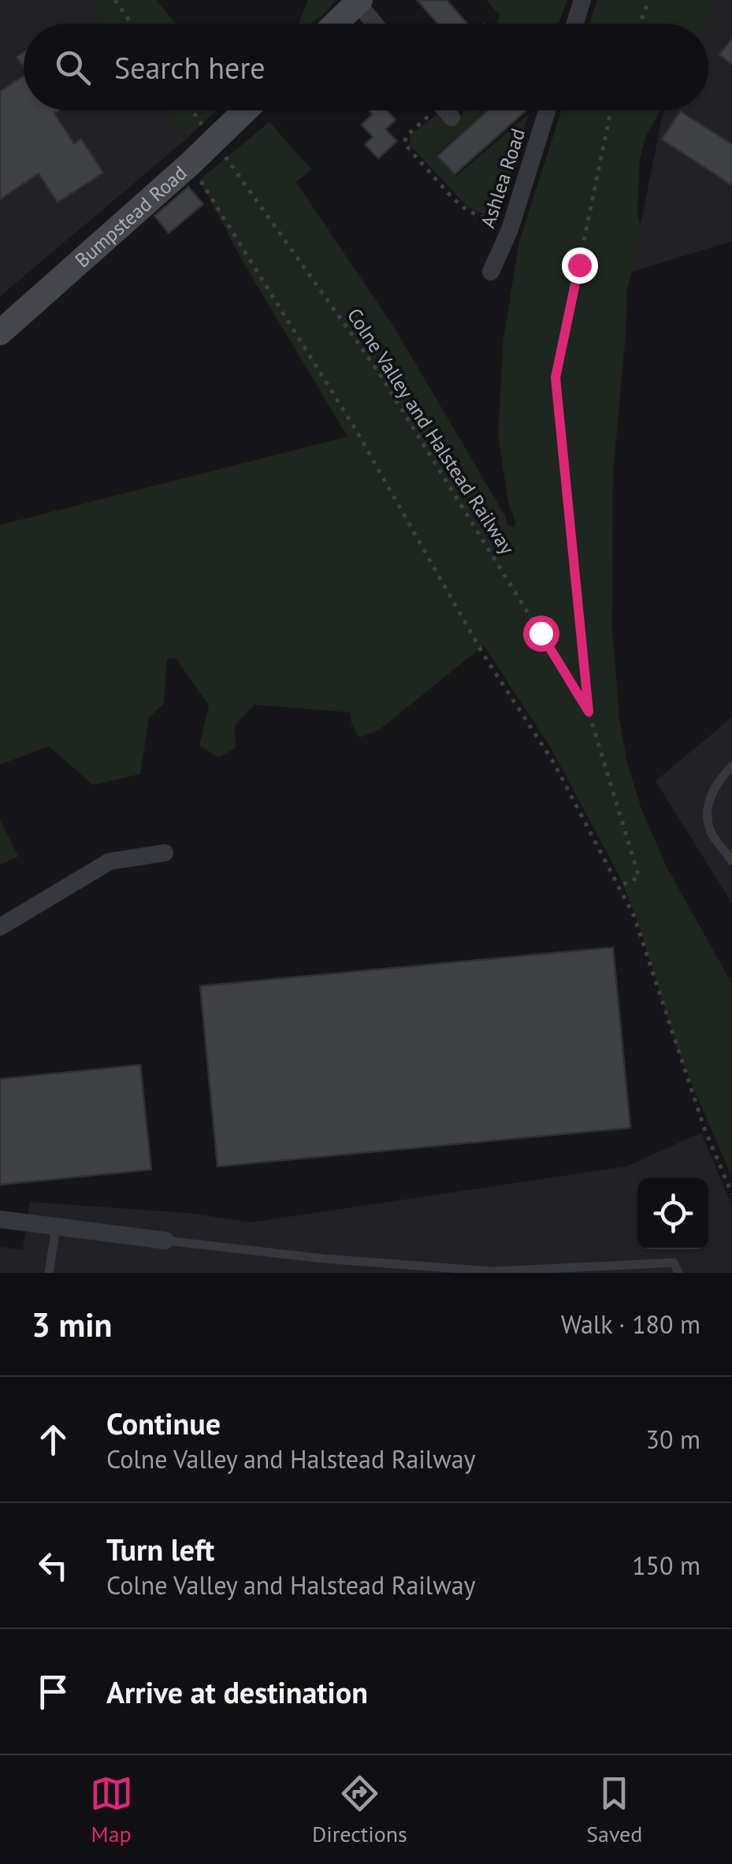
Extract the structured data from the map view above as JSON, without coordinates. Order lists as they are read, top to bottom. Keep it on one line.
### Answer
{"streets":{"main road":["Bumpstead Road"],"street":["Ashlea Road"],"path":["Colne Valley and Halstead Railway"]},"crossings":[["Bumpstead Road","Colne Valley and Halstead Railway"]],"page":{"search":"Search here","heading":["3 min","Walk · 180 m"],"list":[["Continue","Colne Valley and Halstead Railway","30 m"],["Turn left","Colne Valley and Halstead Railway","150 m"],"Arrive at destination"],"nav":["Map","Directions","Saved"]}}
